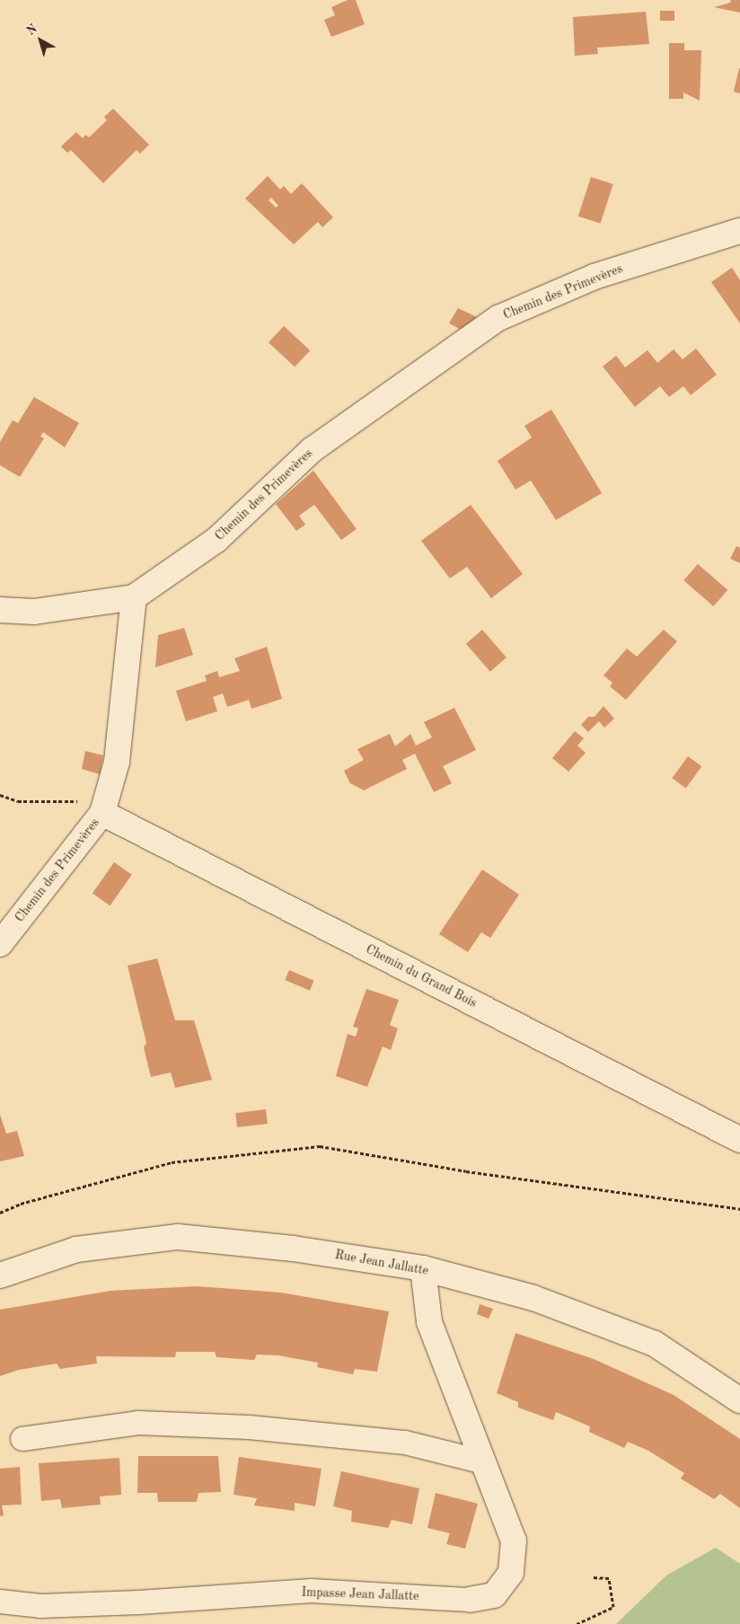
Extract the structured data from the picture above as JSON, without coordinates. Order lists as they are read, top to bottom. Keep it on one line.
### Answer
{"streets":{"street":["Chemin des Primevères","Chemin du Grand Bois","Rue Jean Jallatte","Impasse Jean Jallatte"]},"crossings":[["Chemin des Primevères","Chemin du Grand Bois"],["Rue Jean Jallatte","Impasse Jean Jallatte"]],"north":"top left"}
